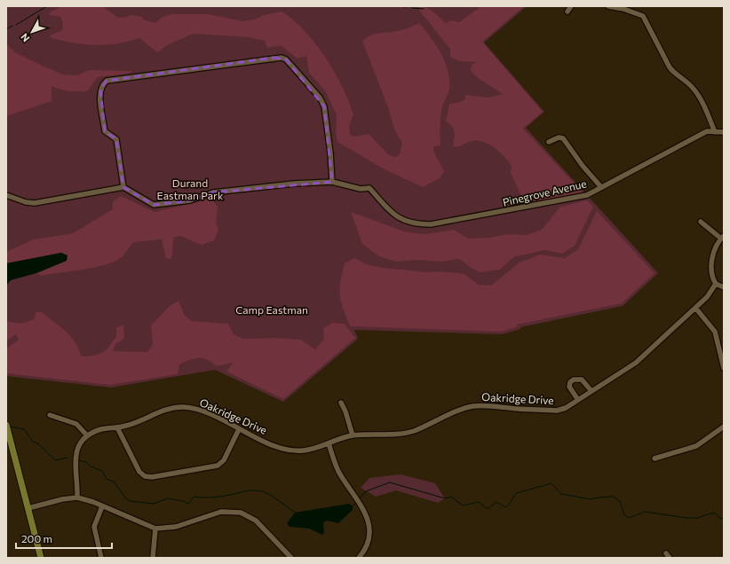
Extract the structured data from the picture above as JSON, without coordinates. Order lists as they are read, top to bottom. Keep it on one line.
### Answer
{"streets":{"street":["Pinegrove Avenue","Oakridge Drive"]},"parks":["Durand Eastman Park","Camp Eastman"],"scale_bar":"200 m","north":"bottom left"}
